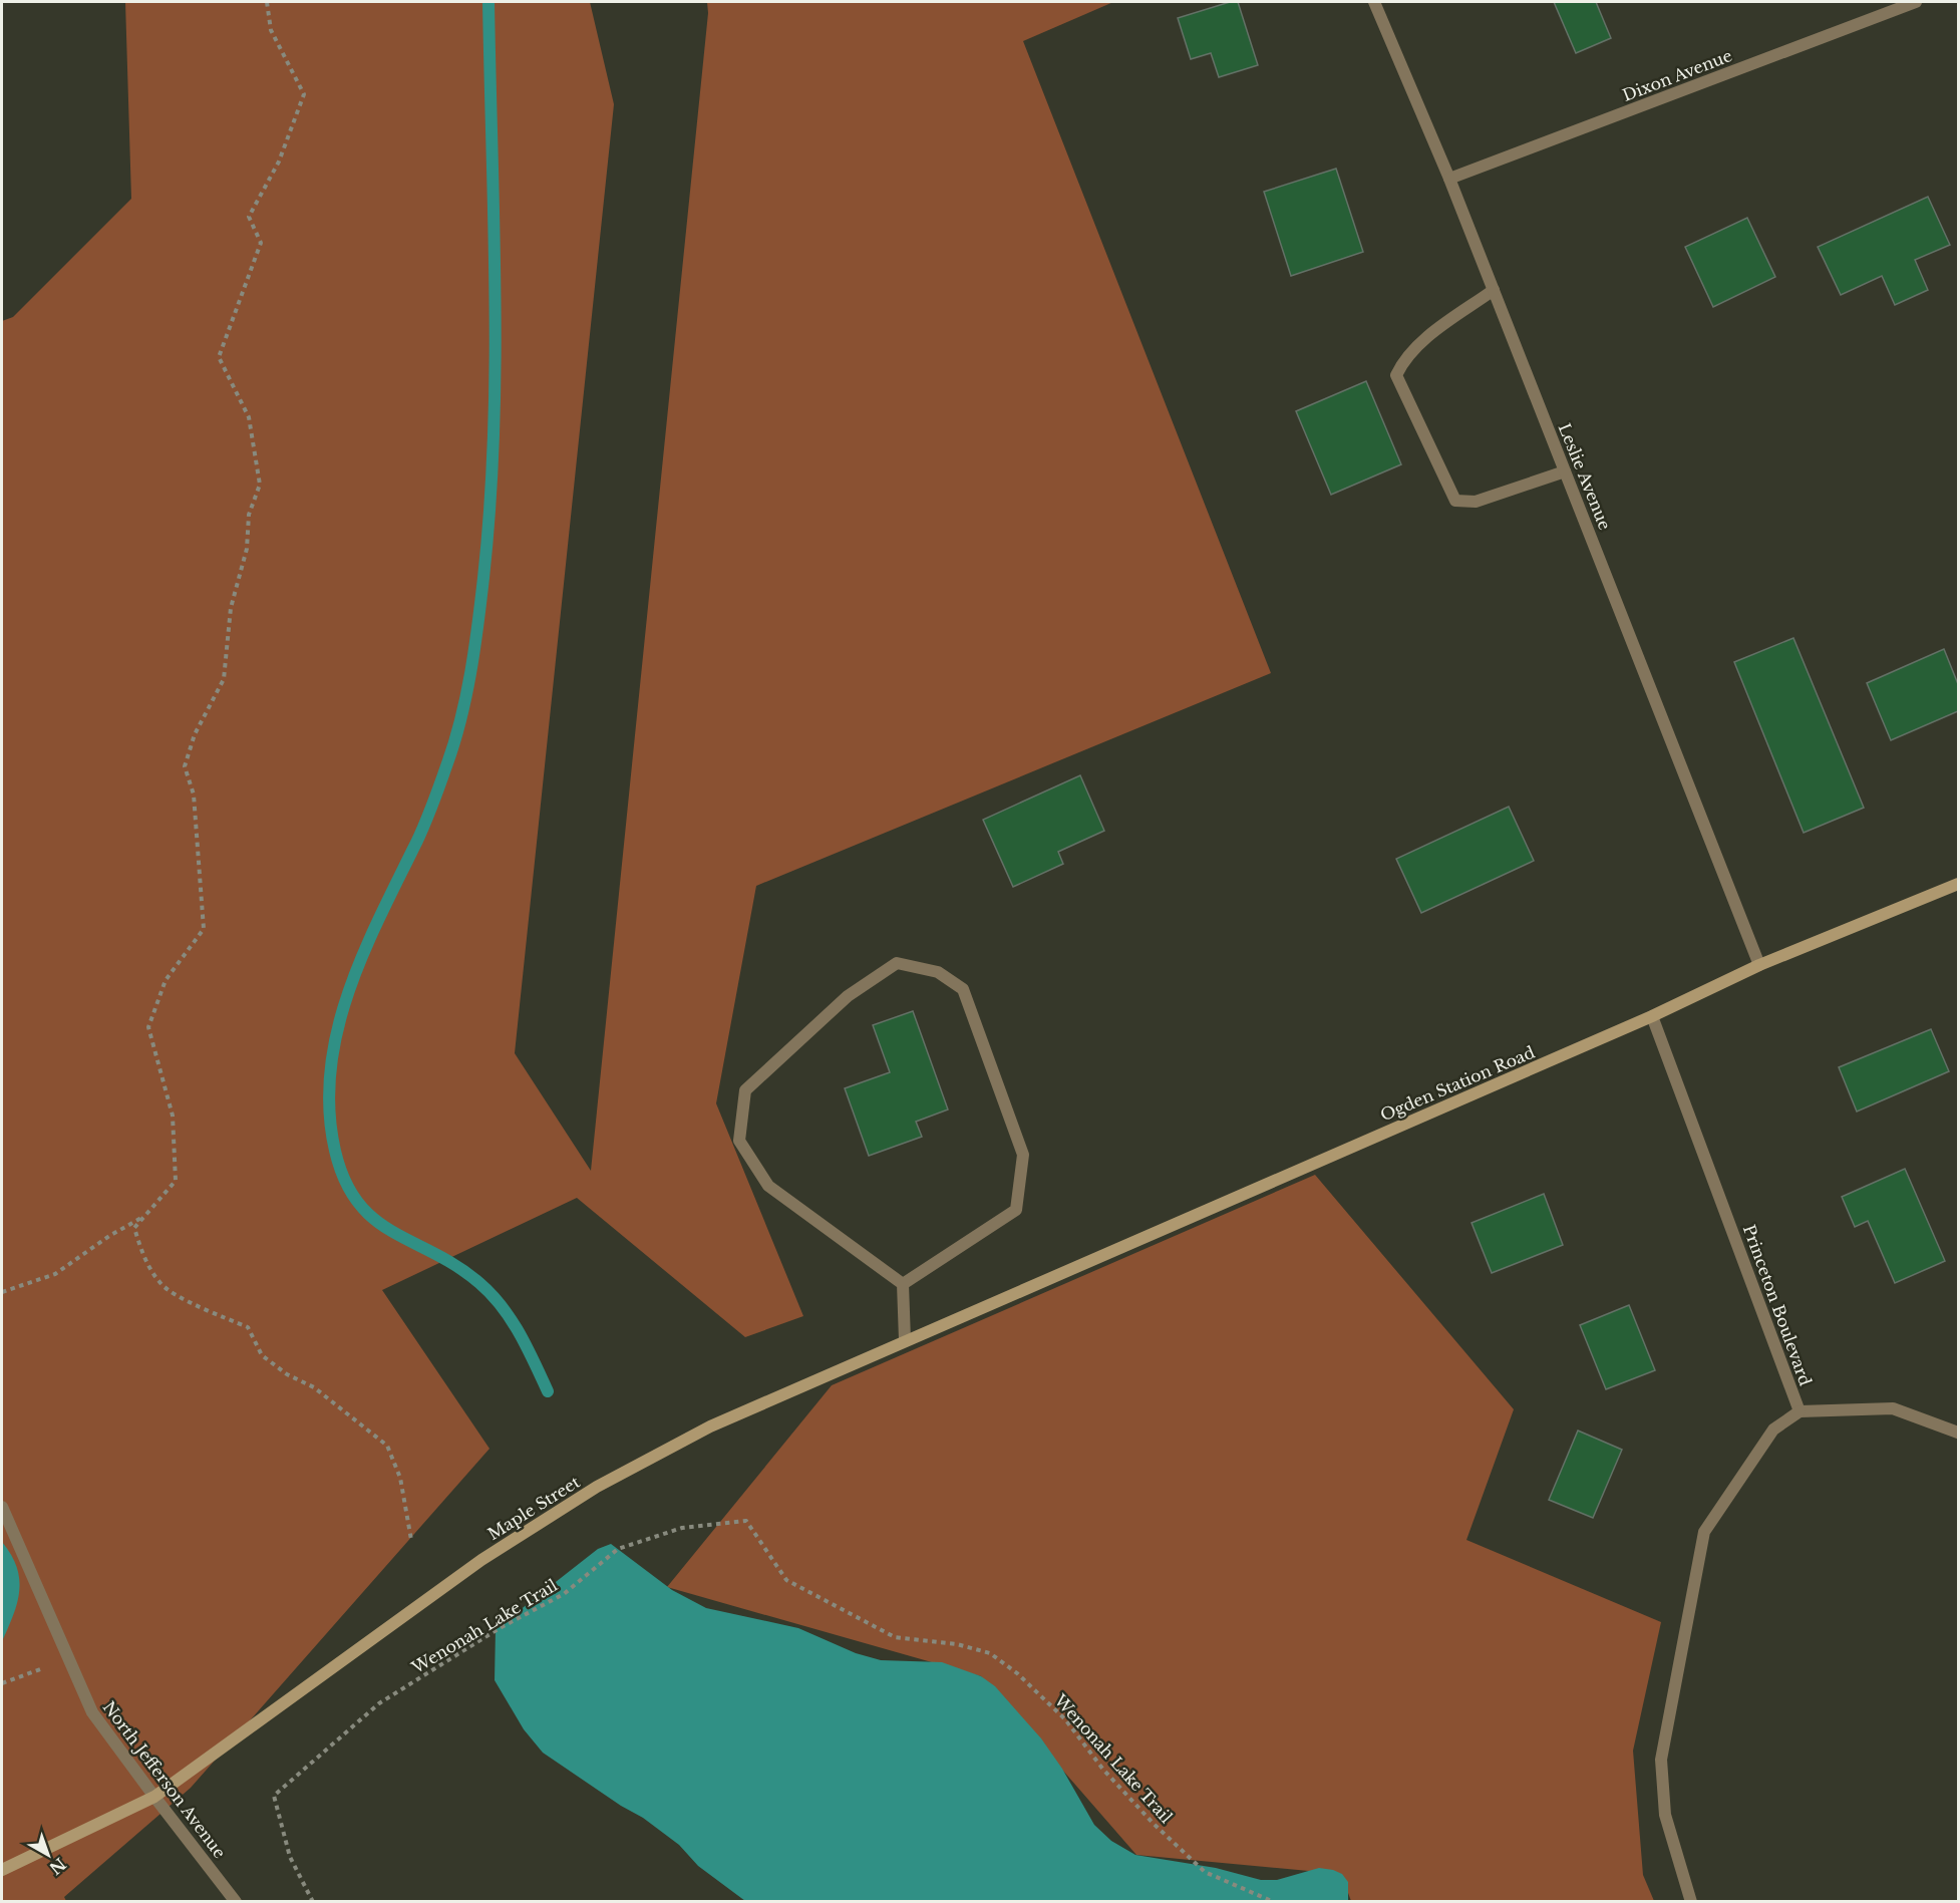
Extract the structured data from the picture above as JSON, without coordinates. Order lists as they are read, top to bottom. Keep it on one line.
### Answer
{"streets":{"street":["Dixon Avenue","Leslie Avenue","Ogden Station Road","Princeton Boulevard","Maple Street","North Jefferson Avenue"],"path":["Wenonah Lake Trail"]},"crossings":[["Dixon Avenue","Leslie Avenue"],["Leslie Avenue","Ogden Station Road"],["Ogden Station Road","Princeton Boulevard"],["Ogden Station Road","Maple Street"],["Maple Street","North Jefferson Avenue"]],"north":"bottom right"}
